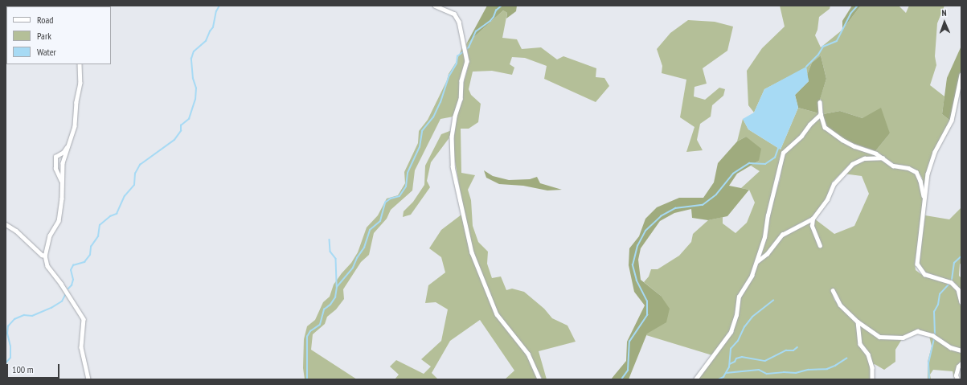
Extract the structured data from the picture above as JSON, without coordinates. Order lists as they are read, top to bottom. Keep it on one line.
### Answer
{"legend":["Road","Park","Water"],"scale_bar":"100 m","north":"top"}
